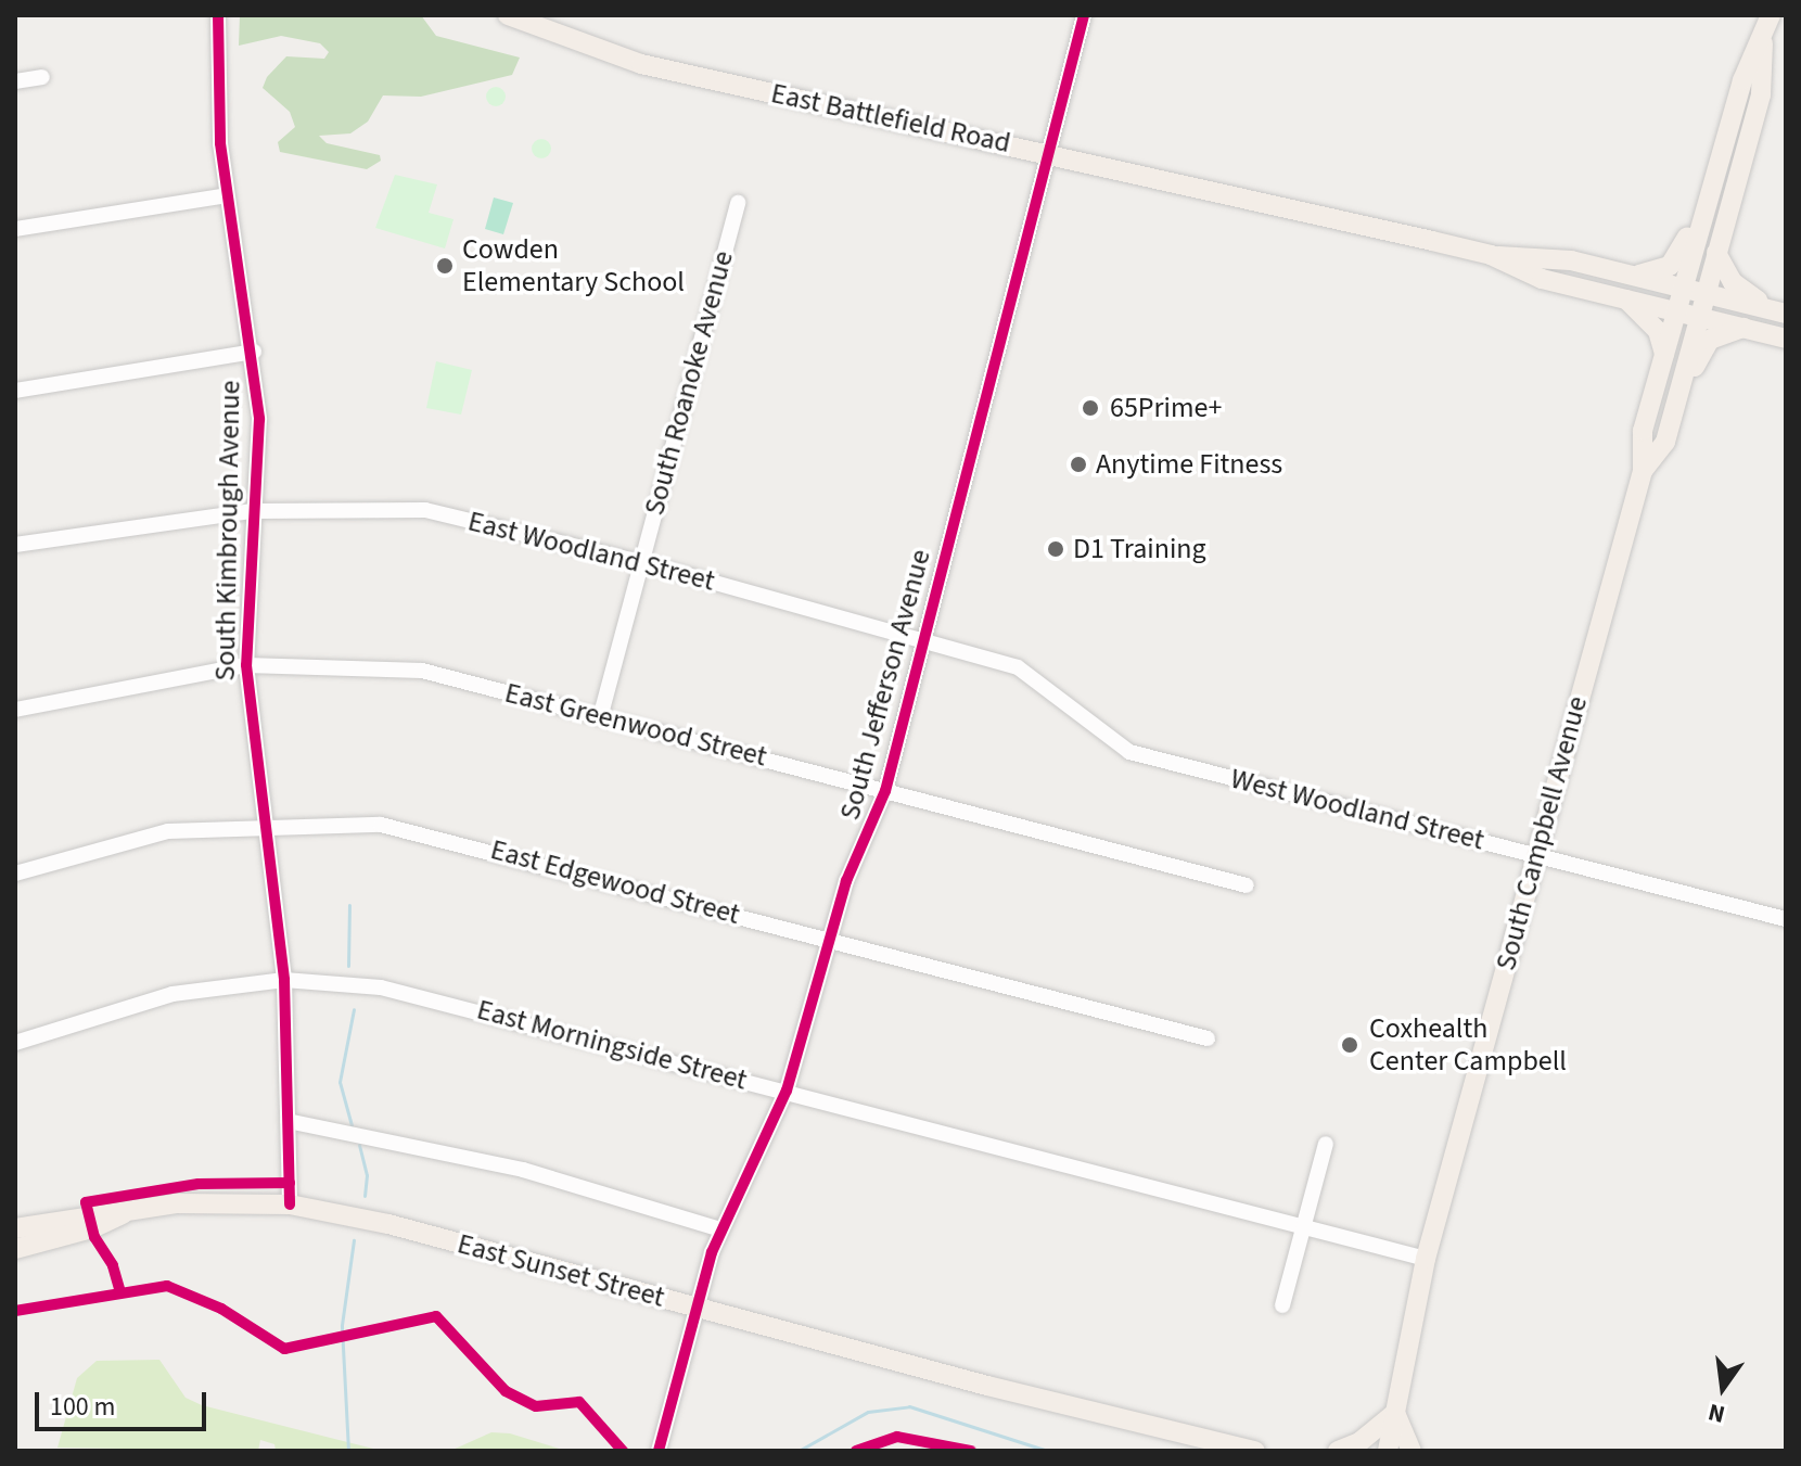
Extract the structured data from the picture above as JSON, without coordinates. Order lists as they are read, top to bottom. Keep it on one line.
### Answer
{"streets":{"main road":["East Battlefield Road","South Campbell Avenue","East Sunset Street"],"street":["South Roanoke Avenue","South Kimbrough Avenue","East Woodland Street","South Jefferson Avenue","East Greenwood Street","West Woodland Street","East Edgewood Street","East Morningside Street"]},"crossings":[["East Battlefield Road","South Jefferson Avenue"],["South Roanoke Avenue","East Woodland Street"],["South Roanoke Avenue","East Greenwood Street"],["South Kimbrough Avenue","East Woodland Street"],["South Kimbrough Avenue","East Greenwood Street"],["South Kimbrough Avenue","East Edgewood Street"],["South Kimbrough Avenue","East Morningside Street"],["South Kimbrough Avenue","East Sunset Street"],["East Woodland Street","South Jefferson Avenue"],["East Woodland Street","West Woodland Street"],["South Jefferson Avenue","East Greenwood Street"],["South Jefferson Avenue","East Edgewood Street"],["South Jefferson Avenue","East Morningside Street"],["South Jefferson Avenue","East Sunset Street"],["West Woodland Street","South Campbell Avenue"],["South Campbell Avenue","East Morningside Street"]],"places":["Cowden Elementary School","65Prime+","Anytime Fitness","D1 Training","Coxhealth Center Campbell"],"scale_bar":"100 m","north":"bottom"}
